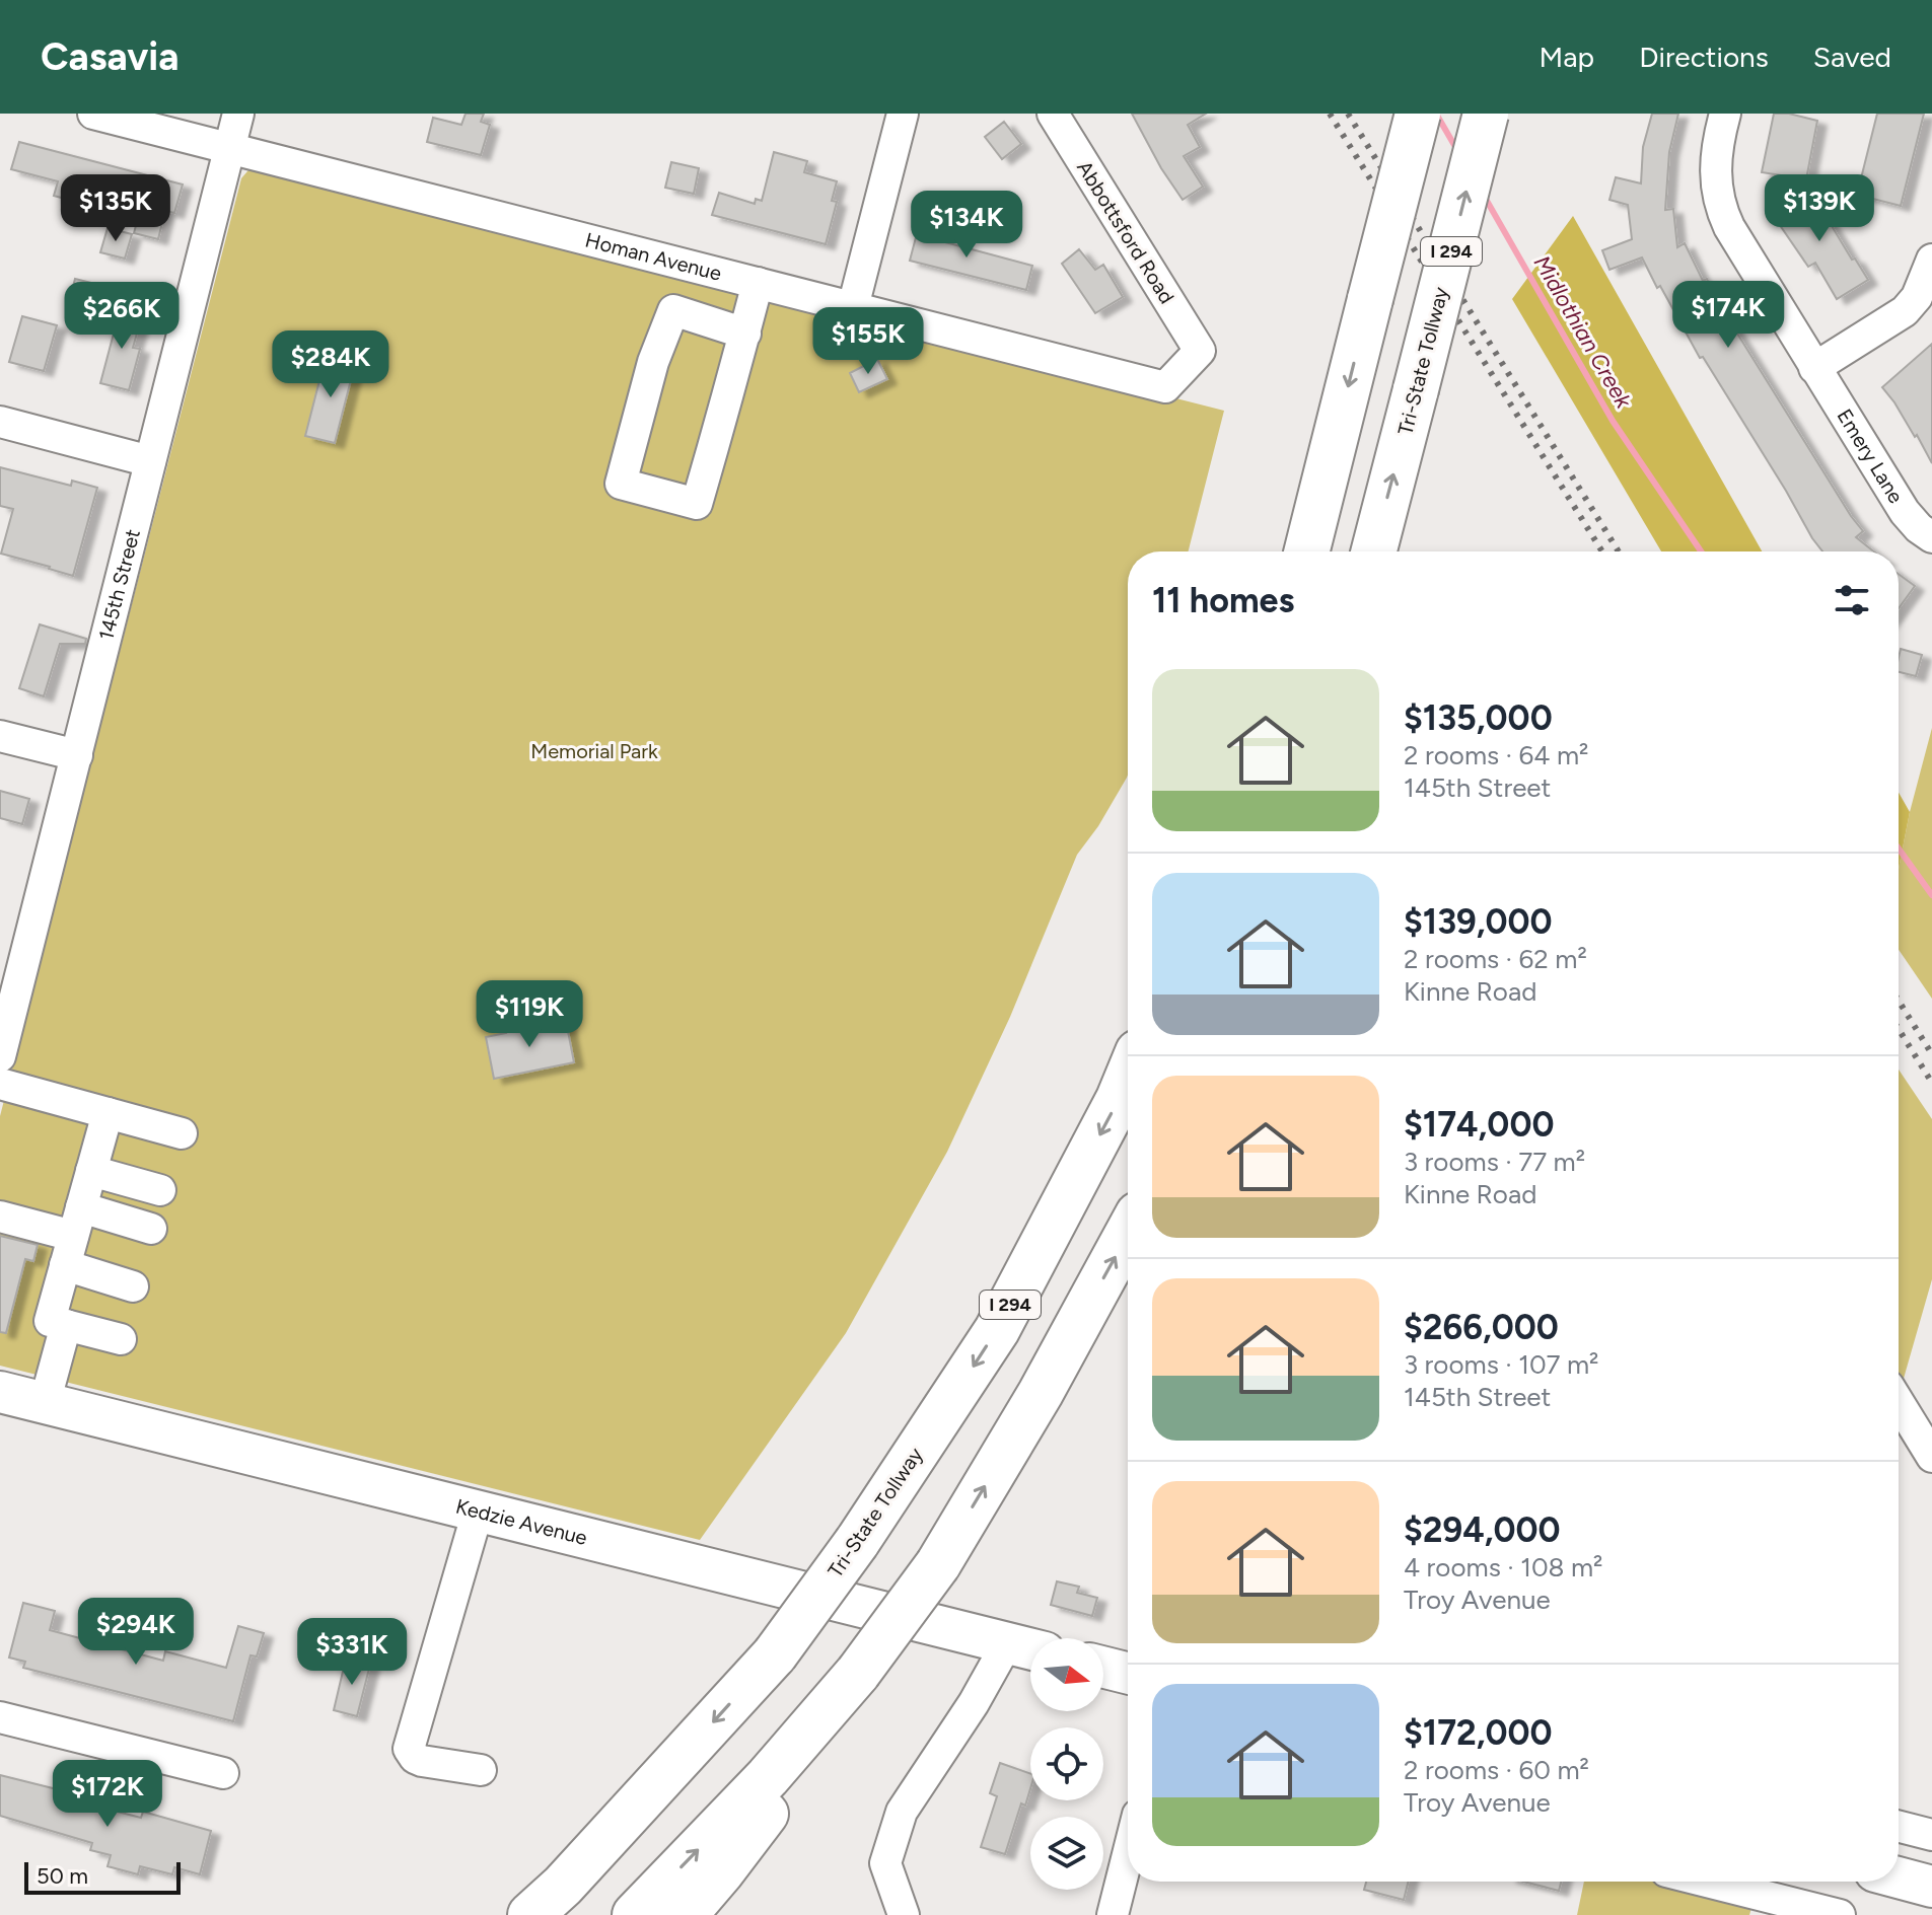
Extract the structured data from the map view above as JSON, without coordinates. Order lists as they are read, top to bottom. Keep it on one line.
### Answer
{"streets":{"highway":["I 294","Tri-State Tollway"],"main road":["Kedzie Avenue"],"street":["Abbottsford Road","Homan Avenue","Emery Lane","145th Street"]},"crossings":[["Abbottsford Road","Homan Avenue"],["Homan Avenue","145th Street"]],"water":["Midlothian Creek"],"parks":["Memorial Park"],"scale_bar":"50 m","north":"right","page":{"header":"Casavia","nav":["Map","Directions","Saved"],"price":["$135K","$139K","$134K","$174K","$266K","$155K","$284K","$119K","$294K","$331K","$172K"],"heading":"11 homes","list":[{"name":"$135,000","note":"2 rooms · 64 m² · 145th Street"},{"name":"$139,000","note":"2 rooms · 62 m² · Kinne Road"},{"name":"$174,000","note":"3 rooms · 77 m² · Kinne Road"},{"name":"$266,000","note":"3 rooms · 107 m² · 145th Street"},{"name":"$294,000","note":"4 rooms · 108 m² · Troy Avenue"},{"name":"$172,000","note":"2 rooms · 60 m² · Troy Avenue"}],"scale":"50 m"}}
